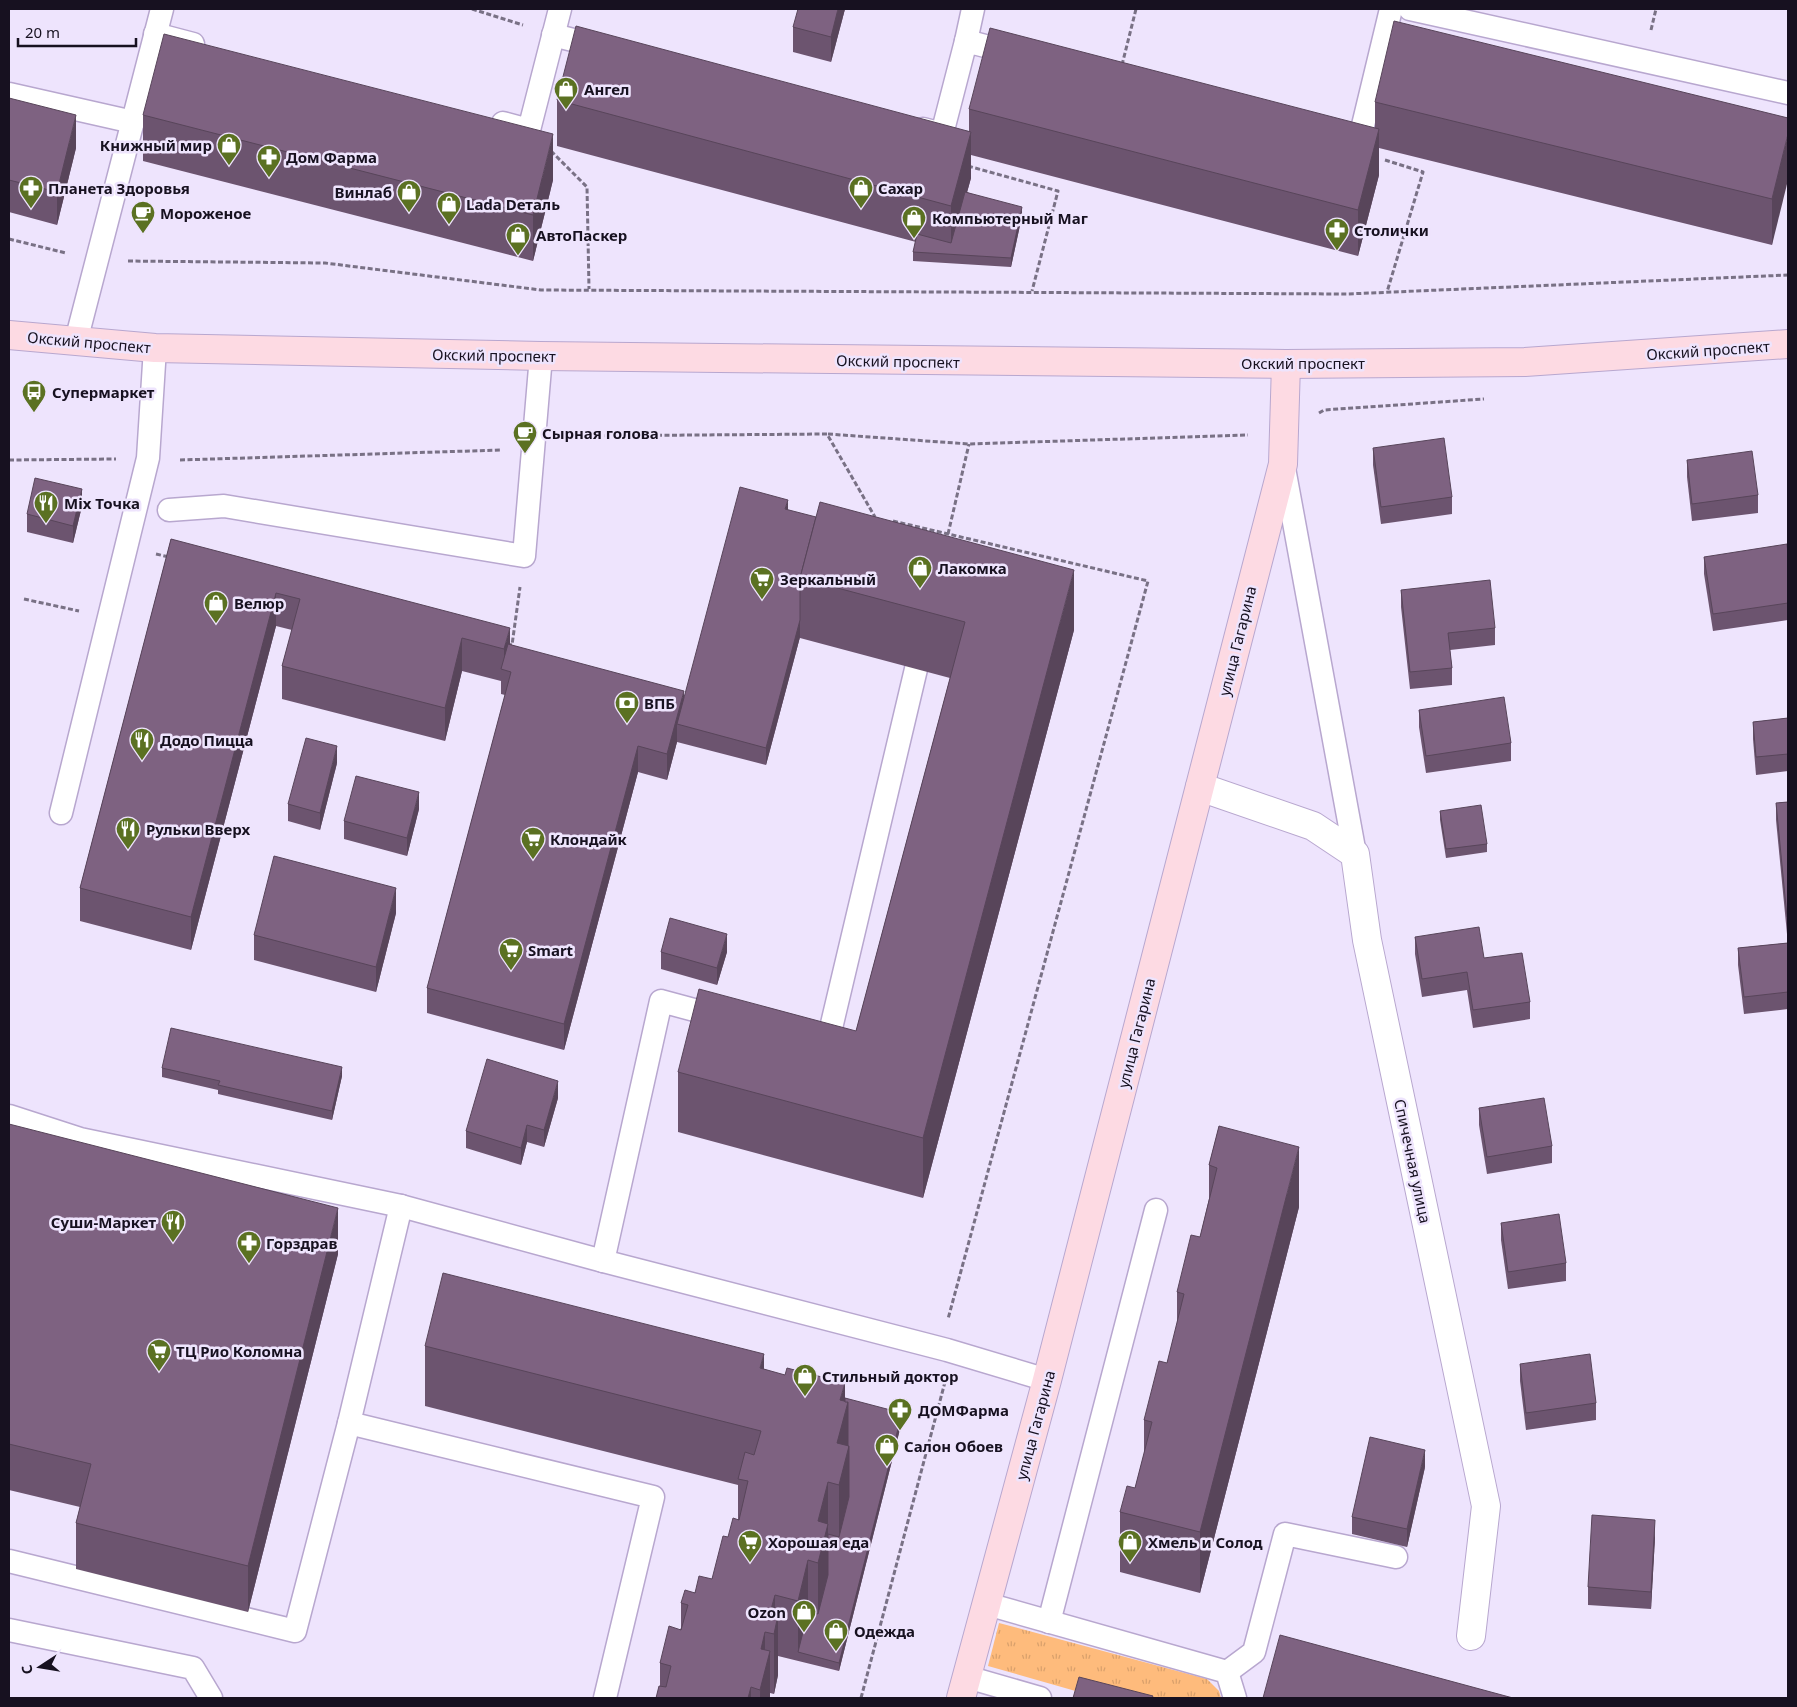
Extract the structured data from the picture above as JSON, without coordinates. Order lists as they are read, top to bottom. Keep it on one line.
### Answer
{"streets":{"main road":["Окский проспект","улица Гагарина"],"street":["Спичечная улица"]},"crossings":[["Окский проспект","улица Гагарина"]],"places":{"shop":["Ангел","Книжный мир","Сахар","Винлаб","Lada Dеталь","Компьютерный Маг","АвтоПаскер","Лакомка","Велюр","Стильный доктор","Салон Обоев","Хмель и Солод","Ozon","Одежда"],"pharmacy":["Дом Фарма","Планета Здоровья","Столички","Горздрав","ДОМФарма"],"cafe":["Мороженое","Сырная голова"],"bus stop":["Супермаркет"],"restaurant":["Mix Точка","Додо Пицца","Рульки Вверх","Суши-Маркет"],"supermarket":["Зеркальный","Клондайк","Smart","ТЦ Рио Коломна","Хорошая еда"],"bank":["ВПБ"]},"scale_bar":"20 m","north":"left"}
